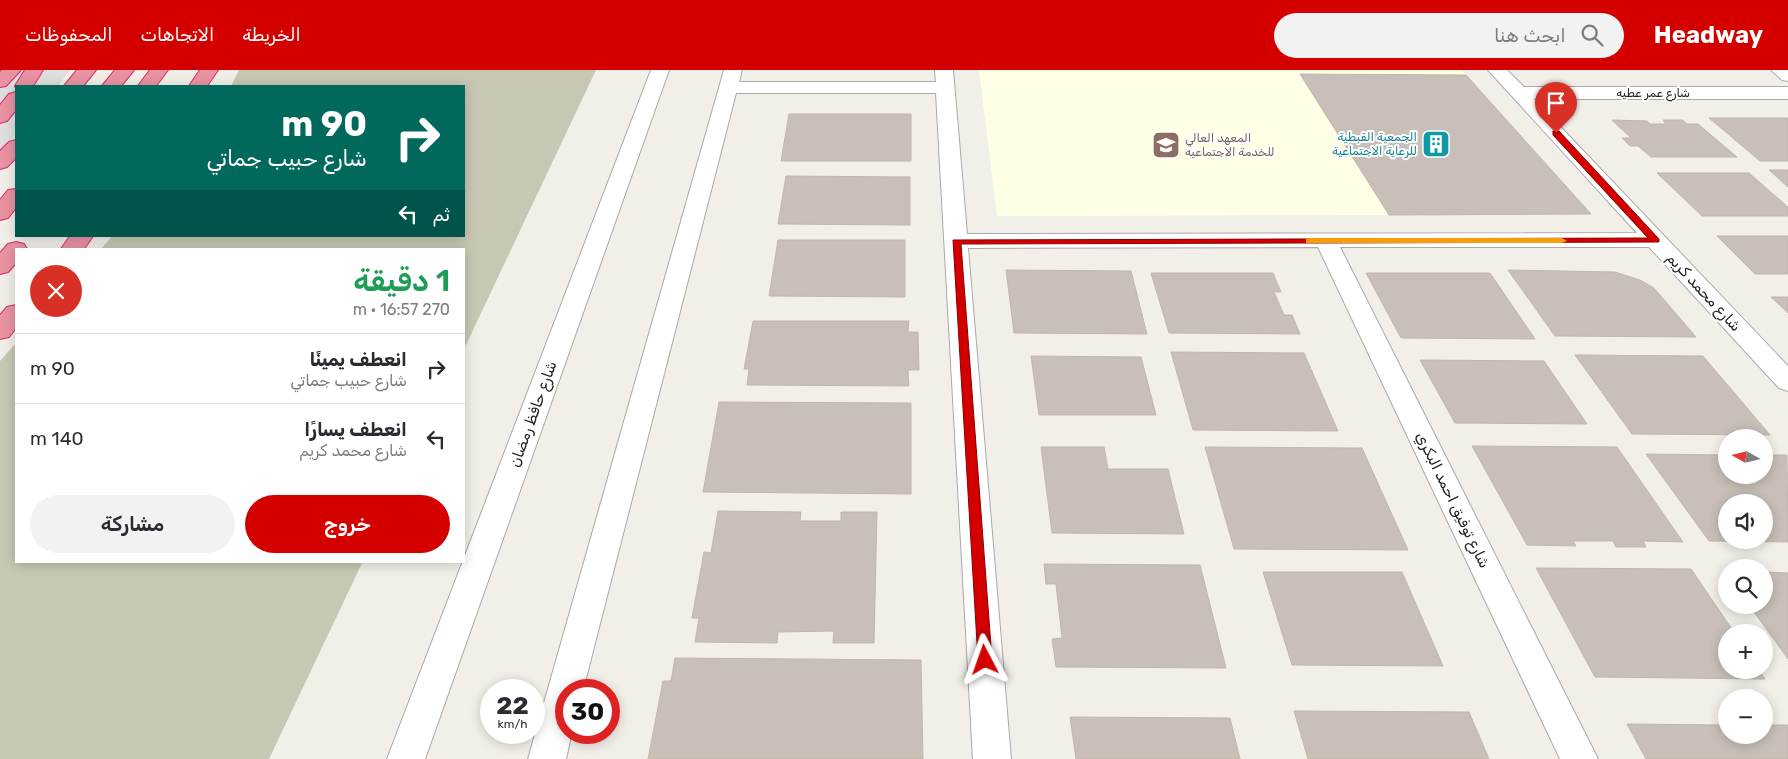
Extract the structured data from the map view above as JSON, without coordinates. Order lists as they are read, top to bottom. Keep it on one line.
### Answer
{"streets":{"street":["شارع عمر عطيه","شارع محمد كريم","شارع حافظ رمضان","شارع توفيق احمد البكري"]},"crossings":[["شارع عمر عطيه","شارع محمد كريم"]],"places":{"building":["الجمعية القبطية للرعاية الاجتماعية"],"school or university":["المعهد العالي للخدمة الاجتماعيه"]},"north":"left","page":{"header":"Headway","search":"ابحث هنا","nav":["الخريطة","الاتجاهات","المحفوظات"],"turn":["90 m","شارع حبيب جماتي"],"then":"ثم","heading":["1 دقيقة","270 m · 16:57"],"list":[{"name":"انعطف يمينًا","note":"شارع حبيب جماتي","value":"90 m"},{"name":"انعطف يسارًا","note":"شارع محمد كريم","value":"140 m"}],"map_buttons":["+","−"],"buttons":["خروج","مشاركة"],"speed":"22 km/h","limit":"30"}}
